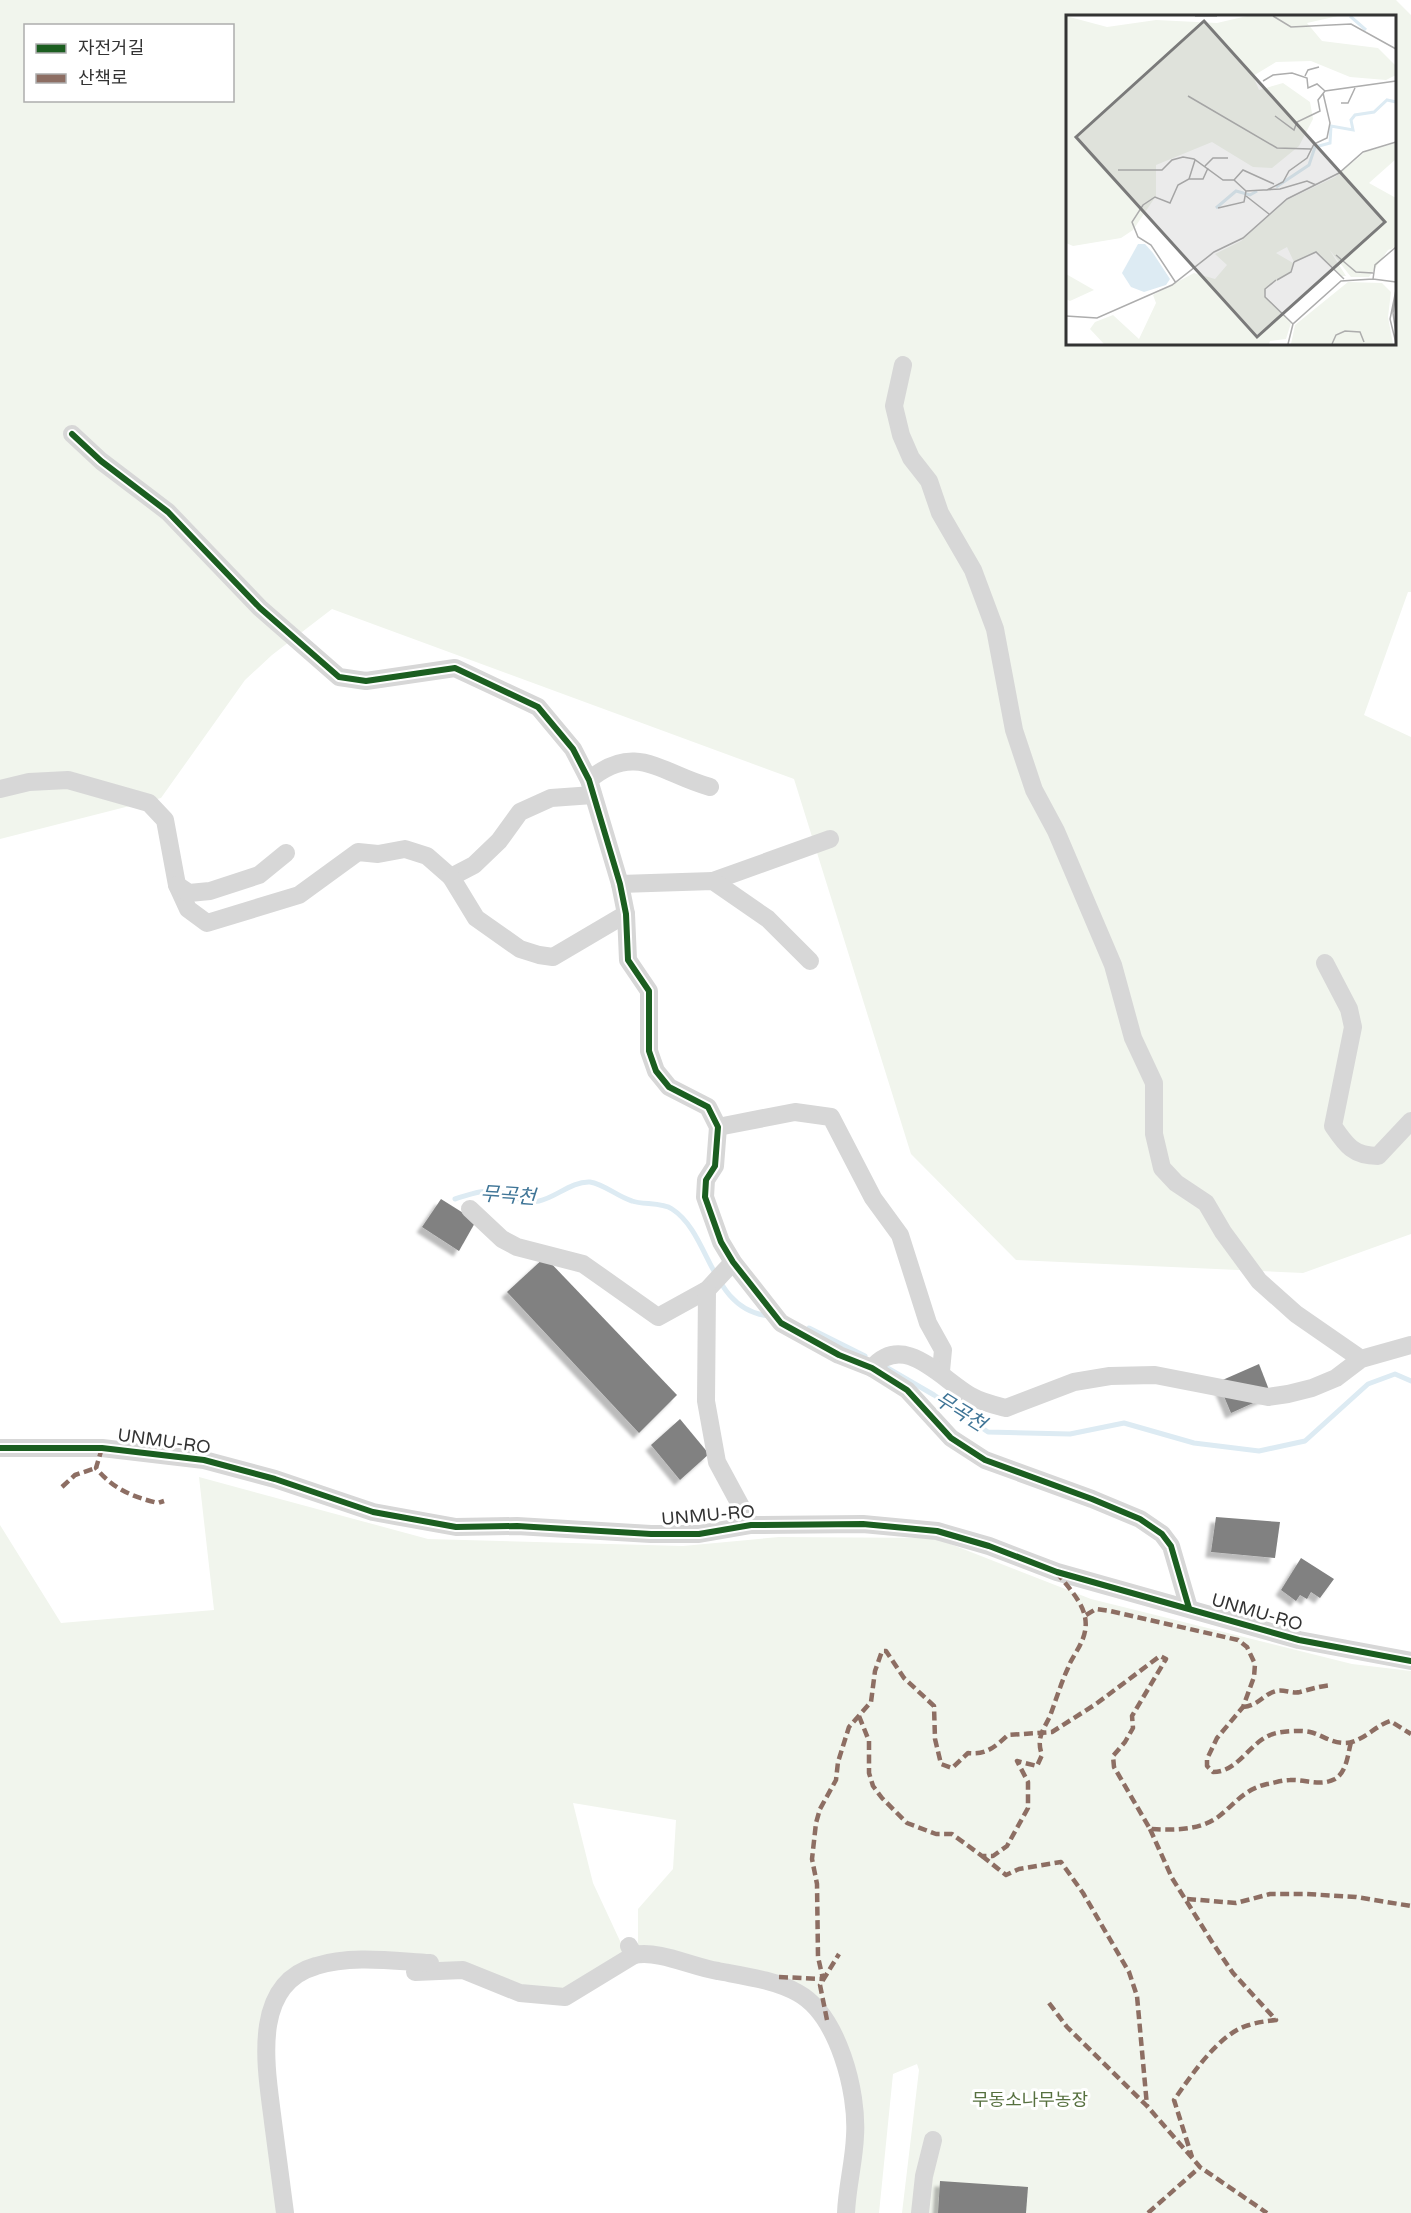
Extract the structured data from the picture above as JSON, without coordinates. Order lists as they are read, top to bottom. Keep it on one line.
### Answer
{"streets":{"street":["UNMU-RO"]},"water":["무곡천"],"parks":["무동소나무농장"],"legend":["자전거길","산책로"]}
